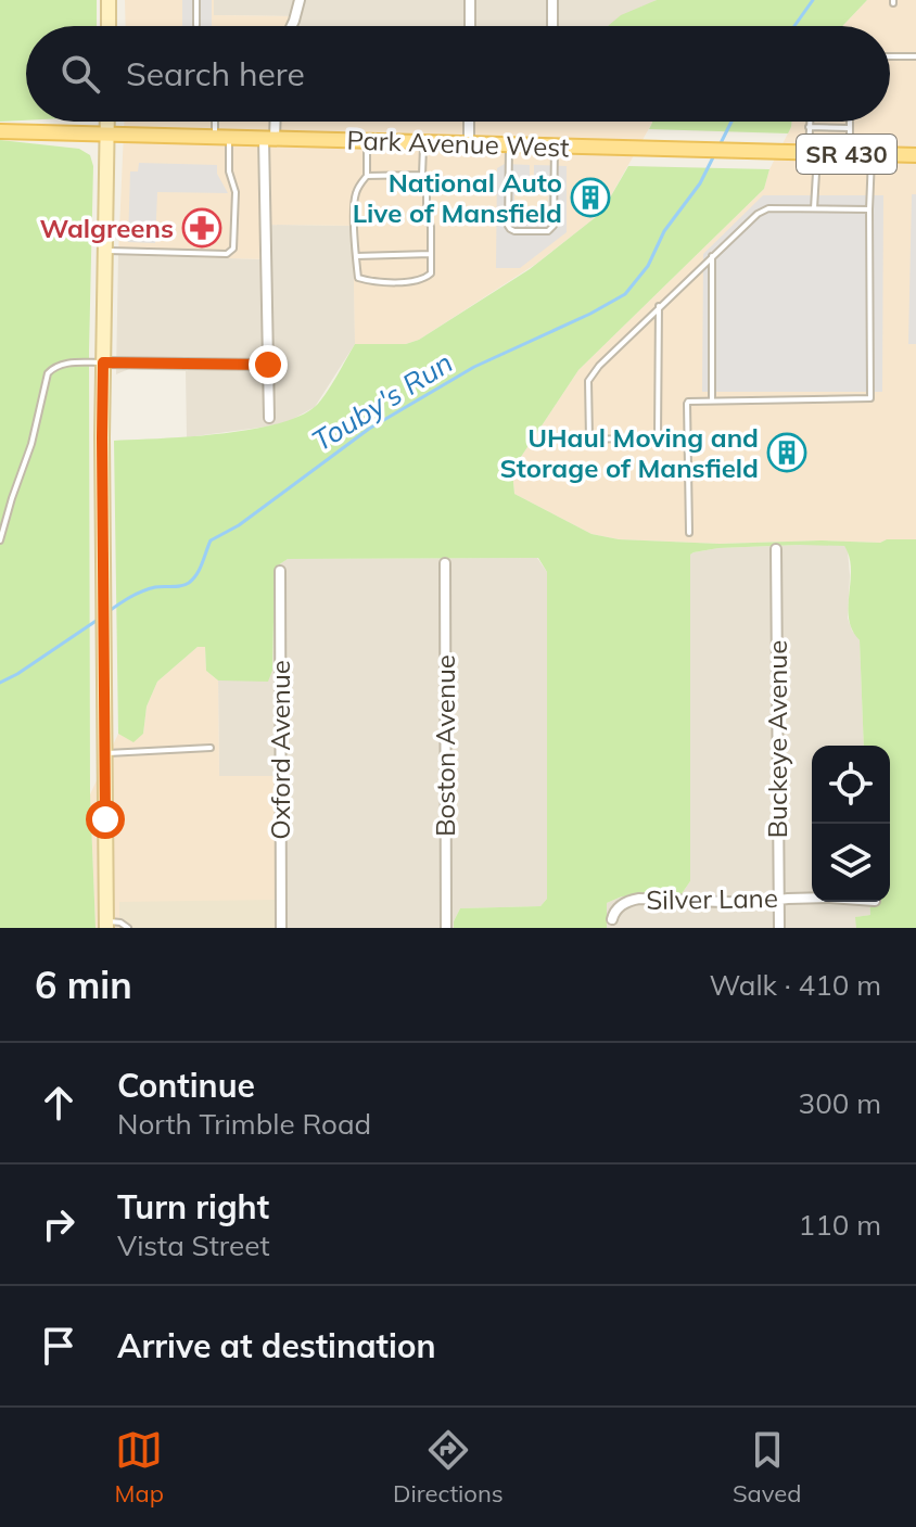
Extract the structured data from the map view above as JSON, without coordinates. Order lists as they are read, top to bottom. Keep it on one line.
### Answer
{"streets":{"main road":["Park Avenue West","SR 430"],"street":["Buckeye Avenue","Boston Avenue","Oxford Avenue","Silver Lane"]},"crossings":[["Buckeye Avenue","Silver Lane"]],"water":["Touby's Run"],"places":{"building":["National Auto Live of Mansfield","UHaul Moving and Storage of Mansfield"],"pharmacy":["Walgreens"]},"page":{"search":"Search here","heading":["6 min","Walk · 410 m"],"list":[["Continue","North Trimble Road","300 m"],["Turn right","Vista Street","110 m"],"Arrive at destination"],"nav":["Map","Directions","Saved"]}}
